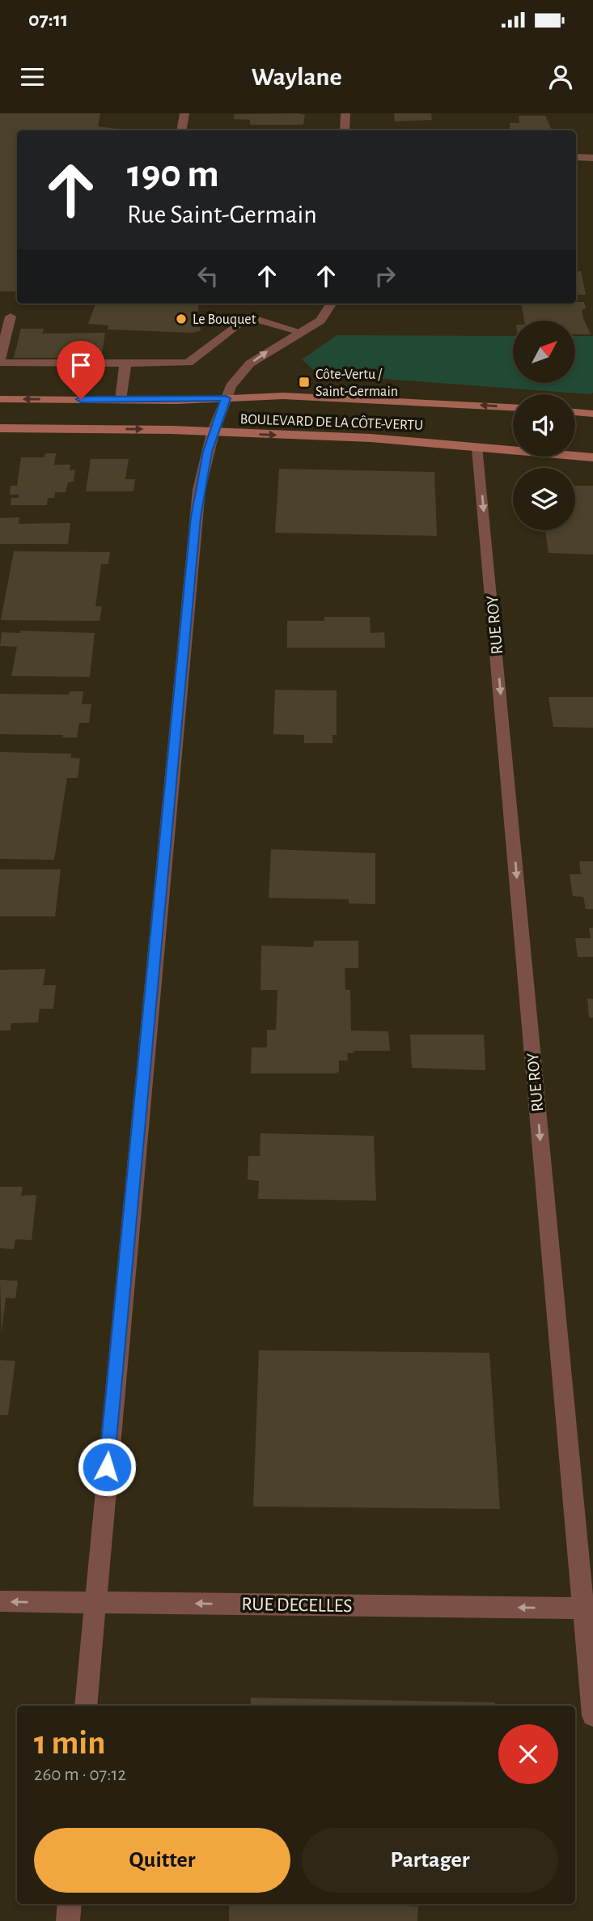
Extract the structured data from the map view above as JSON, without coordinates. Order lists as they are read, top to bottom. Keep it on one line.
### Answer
{"streets":{"main road":["BOULEVARD DE LA CÔTE-VERTU"],"street":["RUE ROY","RUE DECELLES"]},"crossings":[["BOULEVARD DE LA CÔTE-VERTU","RUE ROY"],["RUE ROY","RUE DECELLES"]],"one_way":["RUE ROY","RUE DECELLES"],"places":{"other":["Le Bouquet"],"transit":["Côte-Vertu / Saint-Germain"]},"north":"top right","page":{"status":"07:11","header":"Waylane","turn":["190 m","Rue Saint-Germain"],"heading":["1 min","260 m · 07:12"],"buttons":["Quitter","Partager"]}}
